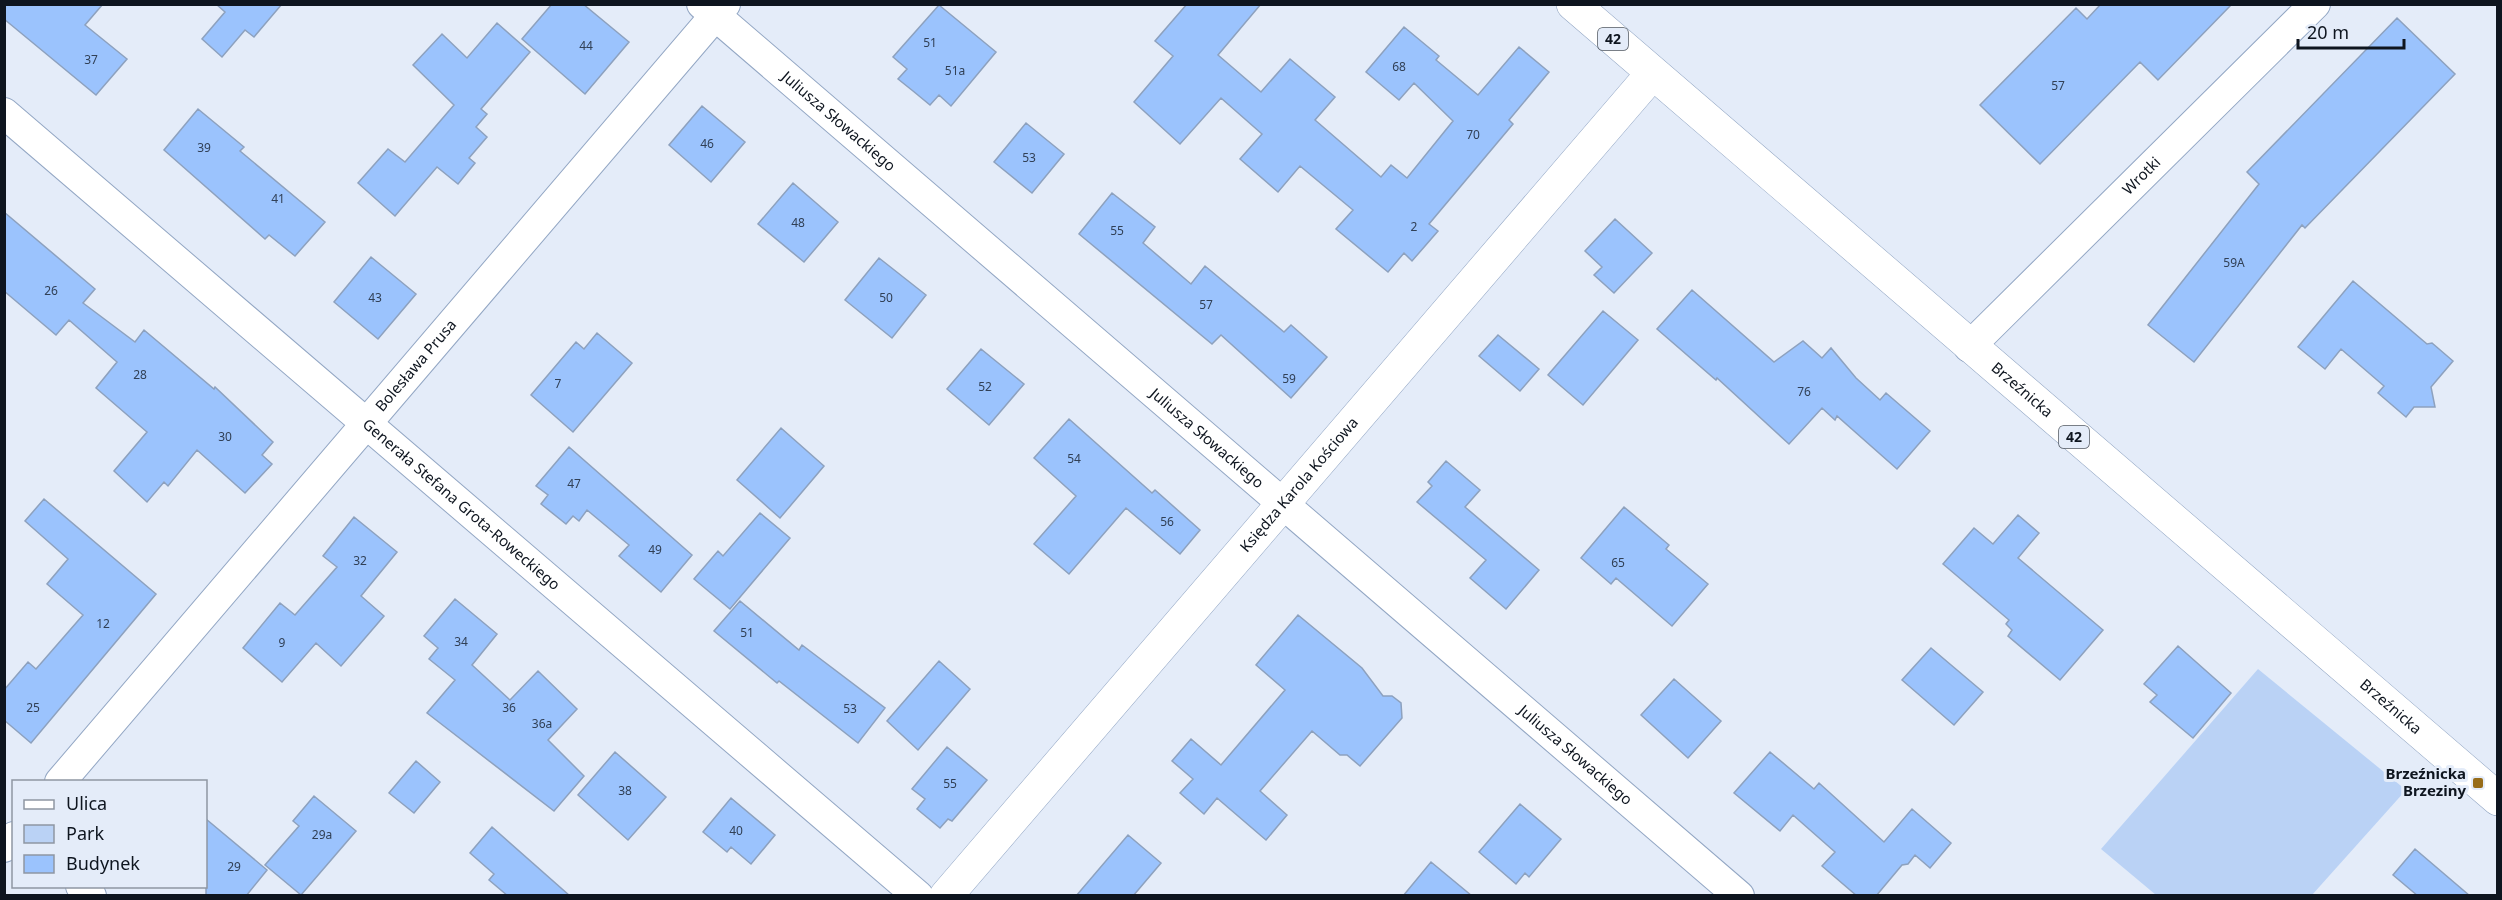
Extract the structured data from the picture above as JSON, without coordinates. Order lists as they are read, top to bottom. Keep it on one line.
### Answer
{"streets":{"main road":["42","Brzeźnicka","Księdza Karola Kościowa"],"street":["Juliusza Słowackiego","Wrotki","Bolesława Prusa","Generała Stefana Grota-Roweckiego"]},"crossings":[["Juliusza Słowackiego","Bolesława Prusa"],["Juliusza Słowackiego","Księdza Karola Kościowa"],["Wrotki","Brzeźnicka"],["Bolesława Prusa","Generała Stefana Grota-Roweckiego"],["Brzeźnicka","Księdza Karola Kościowa"]],"places":{"transit":["Brzeźnicka Brzeziny"]},"house_numbers":["51","44","37","68","51a","57","70","46","39","53","41","48","2","55","59A","26","43","50","57","28","59","7","52","76","30","54","47","56","49","32","65","12","51","34","9","25","36","53","36a","55","38","40","29a","29"],"legend":["Ulica","Park","Budynek"],"scale_bar":"20 m"}
